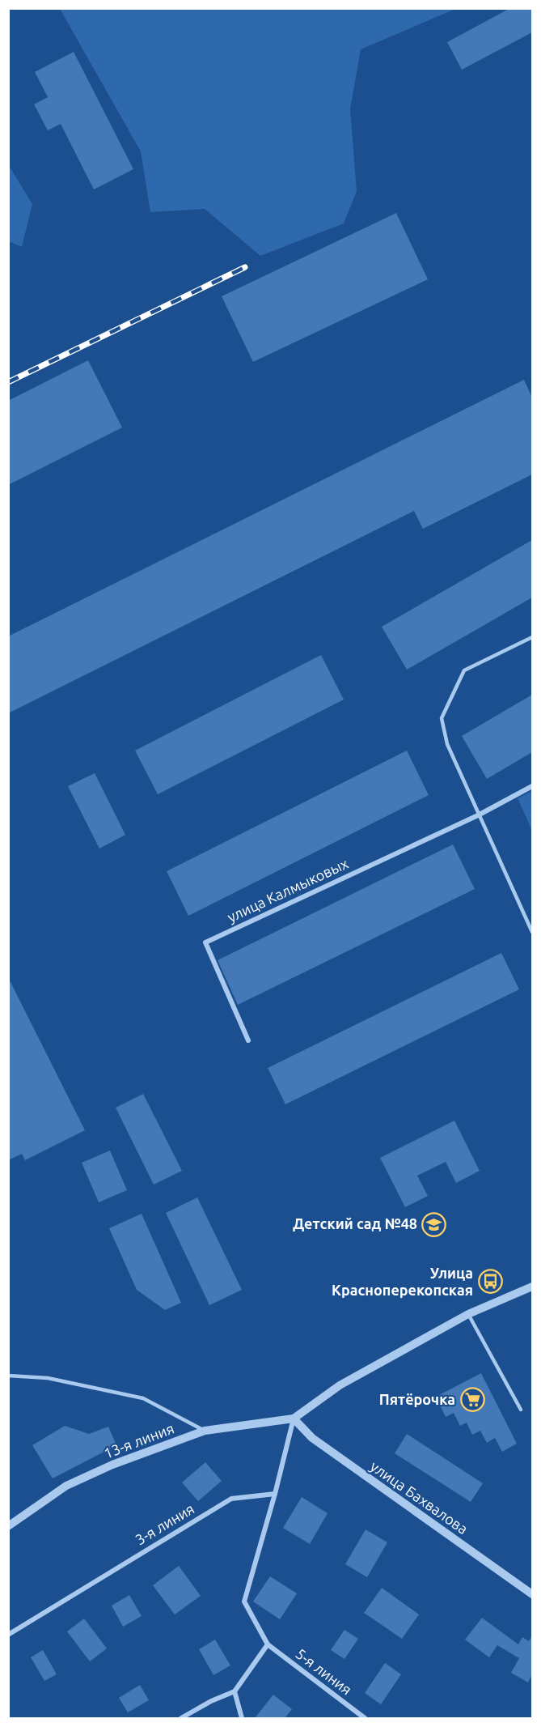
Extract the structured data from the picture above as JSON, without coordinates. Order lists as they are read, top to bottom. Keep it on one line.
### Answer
{"streets":{"street":["улица Калмыковых","13-я линия","улица Бахвалова","3-я линия","5-я линия"]},"crossings":[["13-я линия","улица Бахвалова"]],"places":{"school or university":["Детский сад №48"],"bus stop":["Улица Красноперекопская"],"supermarket":["Пятёрочка"]}}
